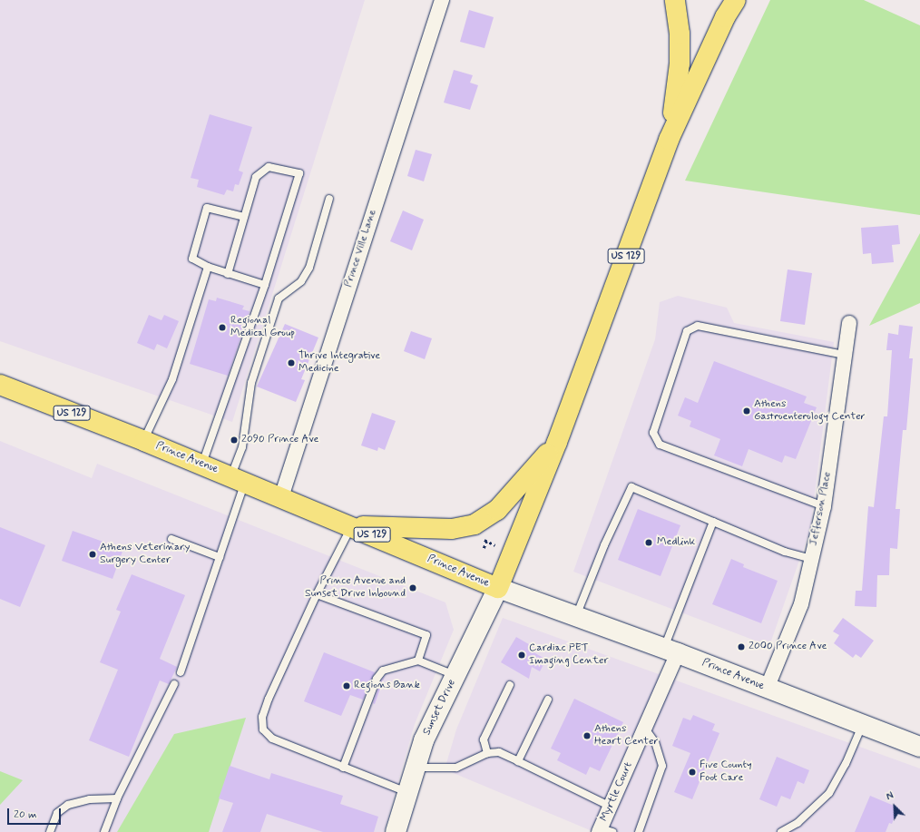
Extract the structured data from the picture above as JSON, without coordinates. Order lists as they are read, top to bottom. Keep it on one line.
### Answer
{"streets":{"highway":["US 129","Prince Avenue"],"main road":["Sunset Drive"],"street":["Prince Ville Lane","Jefferson Place","Myrtle Court"]},"crossings":[["Prince Ville Lane","Prince Avenue"],["US 129","Prince Avenue"],["US 129","Sunset Drive"],["Prince Avenue","Jefferson Place"],["Prince Avenue","Sunset Drive"],["Prince Avenue","Myrtle Court"]],"places":["Regional Medical Group","Thrive Integrative Medicine","Athens Gastroenterology Center","2090 Prince Ave","Medlink","Athens Veterinary Surgery Center","Prince Avenue and Sunset Drive Inbound","2000 Prince Ave","Cardiac PET Imaging Center","Regions Bank","Athens Heart Center","Five County Foot Care"],"scale_bar":"20 m","north":"top left"}
